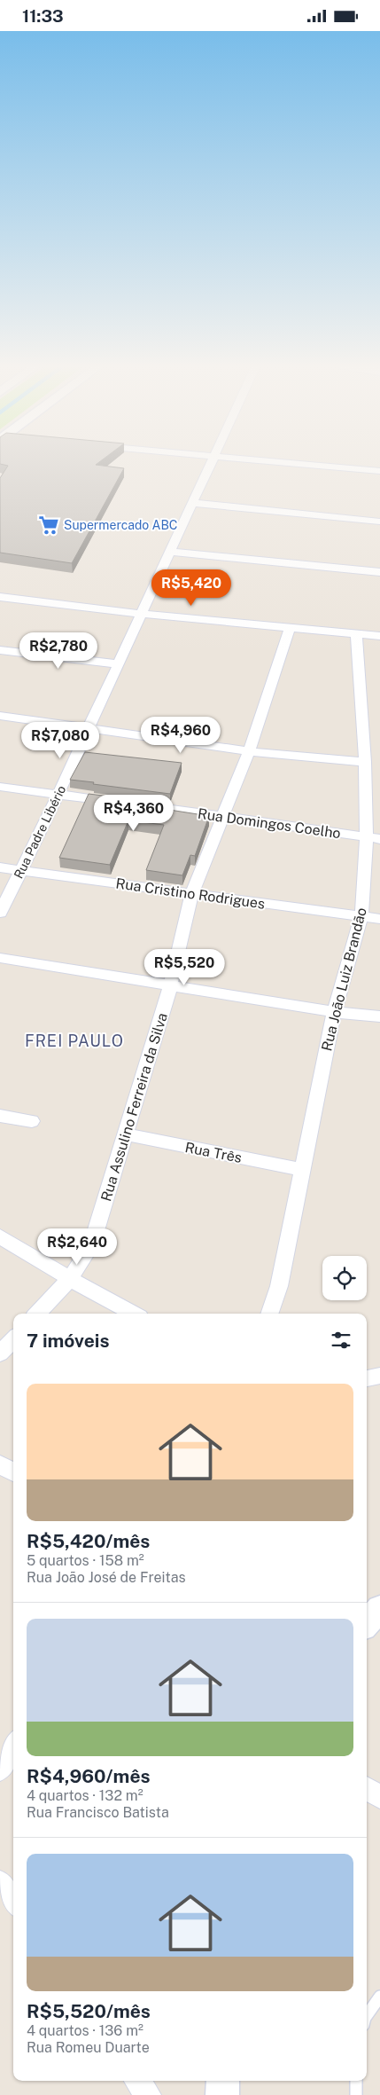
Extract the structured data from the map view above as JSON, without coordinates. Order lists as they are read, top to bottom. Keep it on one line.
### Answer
{"streets":{"street":["Rua Domingos Coelho","Rua Padre Libério","Rua Cristino Rodrigues","Rua João Luiz Brandão","Rua Assulino Ferreira da Silva","Rua Três"]},"crossings":[["Rua Domingos Coelho","Rua João Luiz Brandão"],["Rua Domingos Coelho","Rua Assulino Ferreira da Silva"],["Rua Padre Libério","Rua Cristino Rodrigues"],["Rua Cristino Rodrigues","Rua João Luiz Brandão"],["Rua Cristino Rodrigues","Rua Assulino Ferreira da Silva"],["Rua João Luiz Brandão","Rua Três"],["Rua Assulino Ferreira da Silva","Rua Três"]],"districts":["FREI PAULO"],"places":{"supermarket":["Supermercado ABC"]},"page":{"status":"11:33","price":["R$5,420","R$2,780","R$4,960","R$7,080","R$4,360","R$5,520","R$2,640"],"heading":"7 imóveis","list":[{"name":"R$5,420/mês","note":"5 quartos · 158 m² · Rua João José de Freitas"},{"name":"R$4,960/mês","note":"4 quartos · 132 m² · Rua Francisco Batista"},{"name":"R$5,520/mês","note":"4 quartos · 136 m² · Rua Romeu Duarte"}]}}
